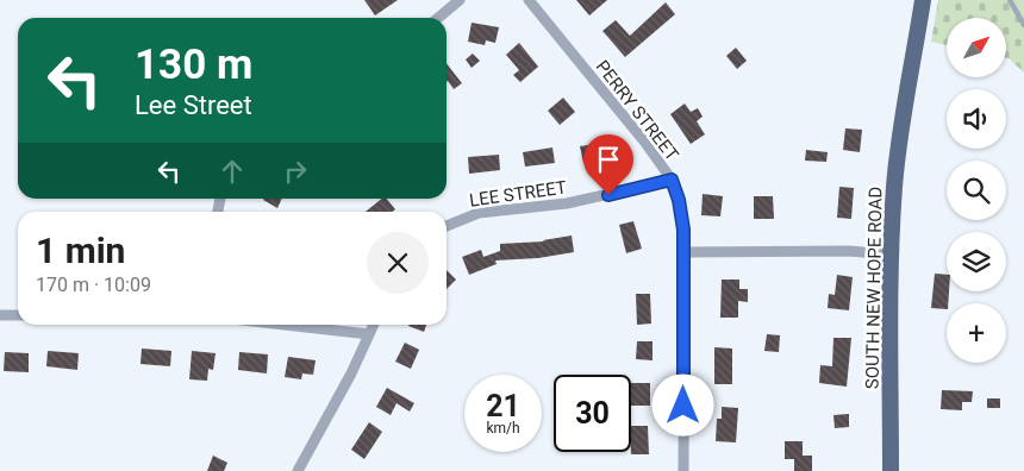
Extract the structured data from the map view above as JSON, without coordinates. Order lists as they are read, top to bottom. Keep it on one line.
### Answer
{"streets":{"main road":["SOUTH NEW HOPE ROAD"],"street":["PERRY STREET","LEE STREET"]},"crossings":[["PERRY STREET","LEE STREET"]],"north":"top right","page":{"map_buttons":"+","turn":["130 m","Lee Street"],"heading":["1 min","170 m · 10:09"],"speed":"21 km/h","limit":"30"}}
